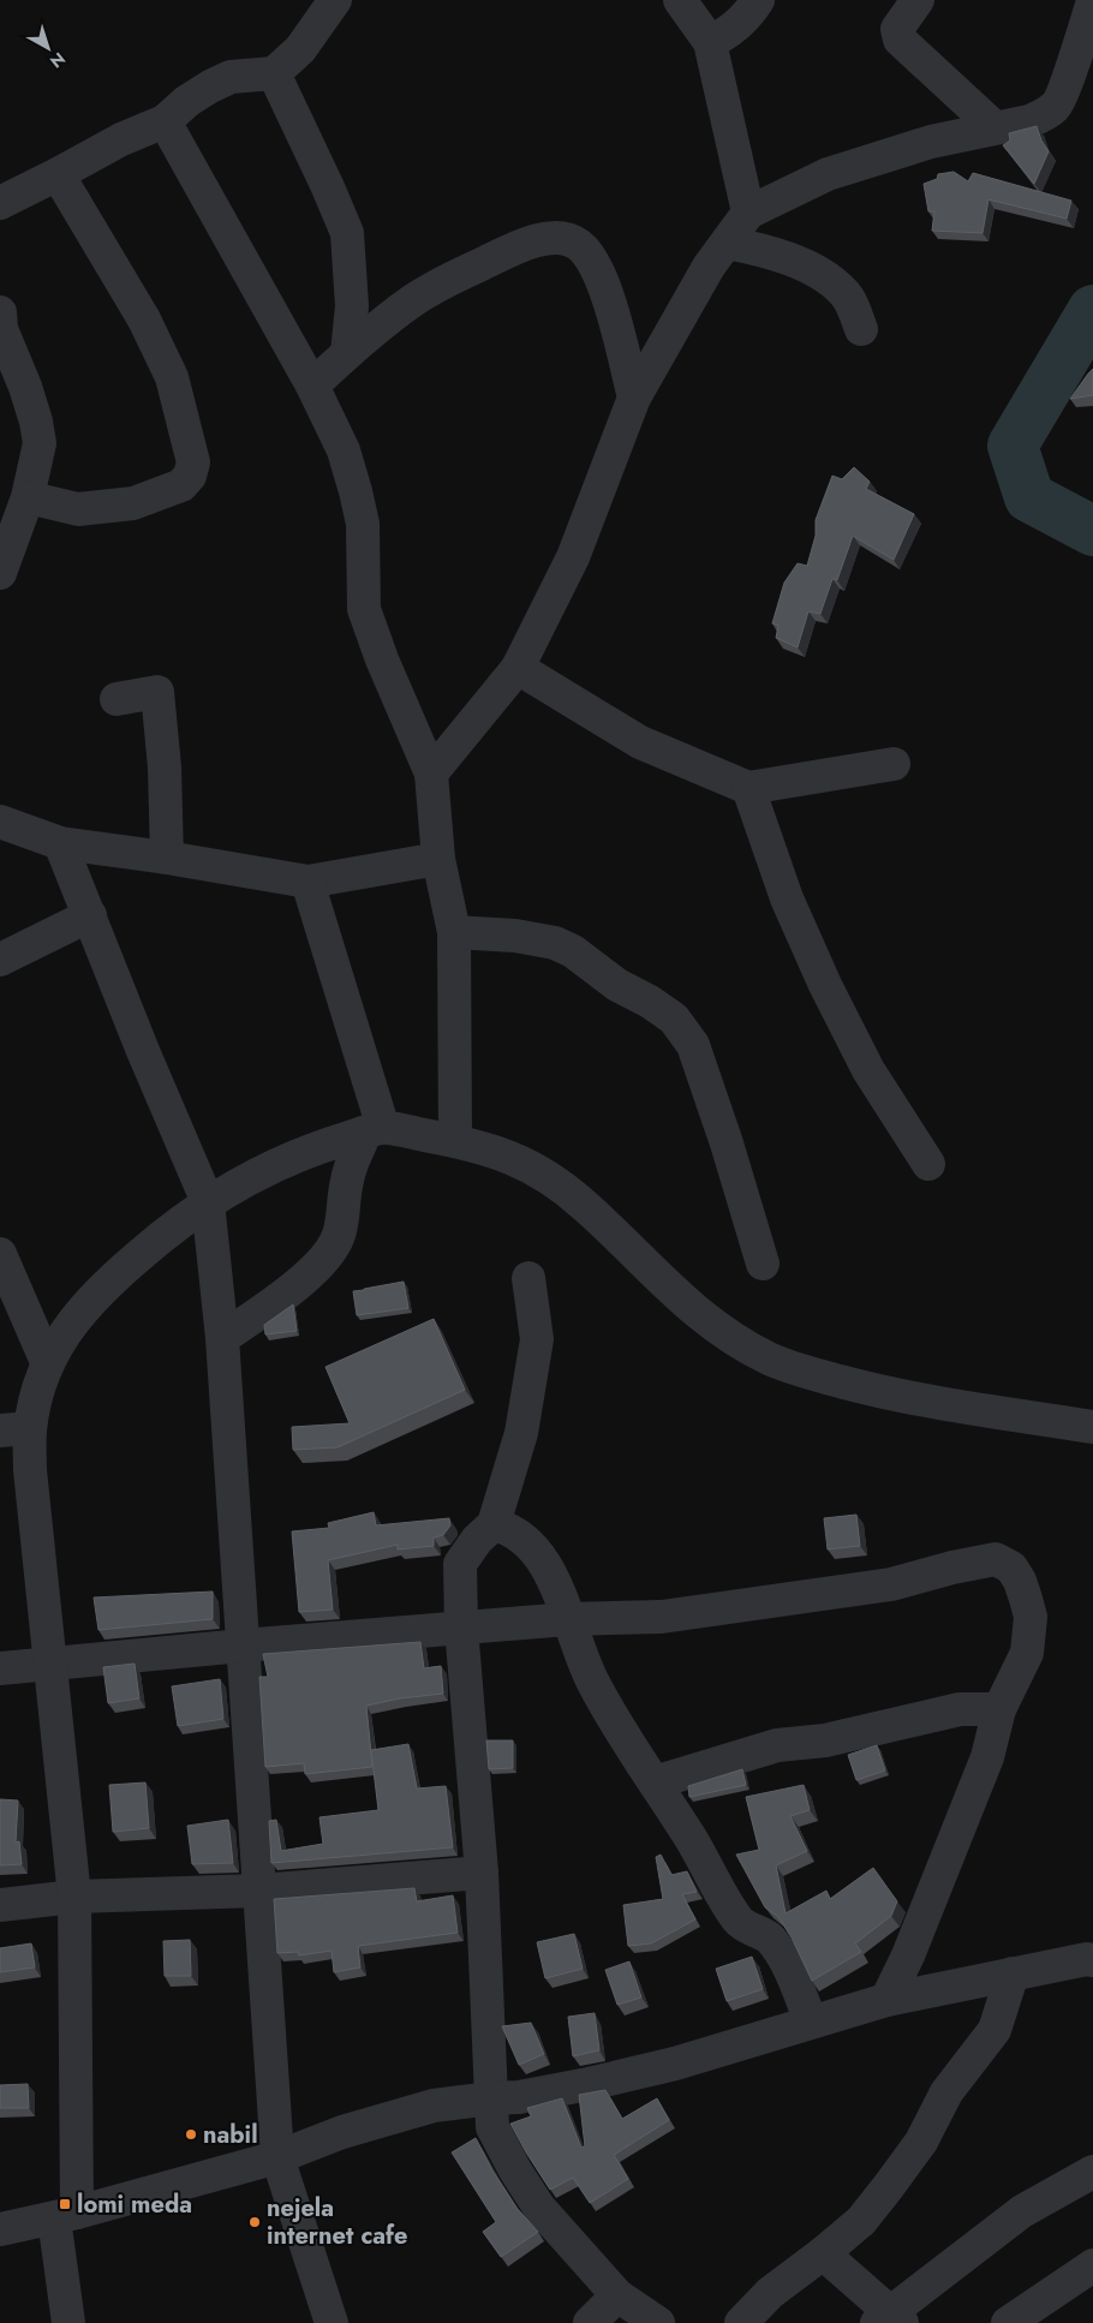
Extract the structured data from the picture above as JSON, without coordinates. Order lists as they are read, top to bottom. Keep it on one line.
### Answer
{"places":{"other":["nabil","nejela internet cafe"],"transit":["lomi meda"]},"north":"bottom right"}
